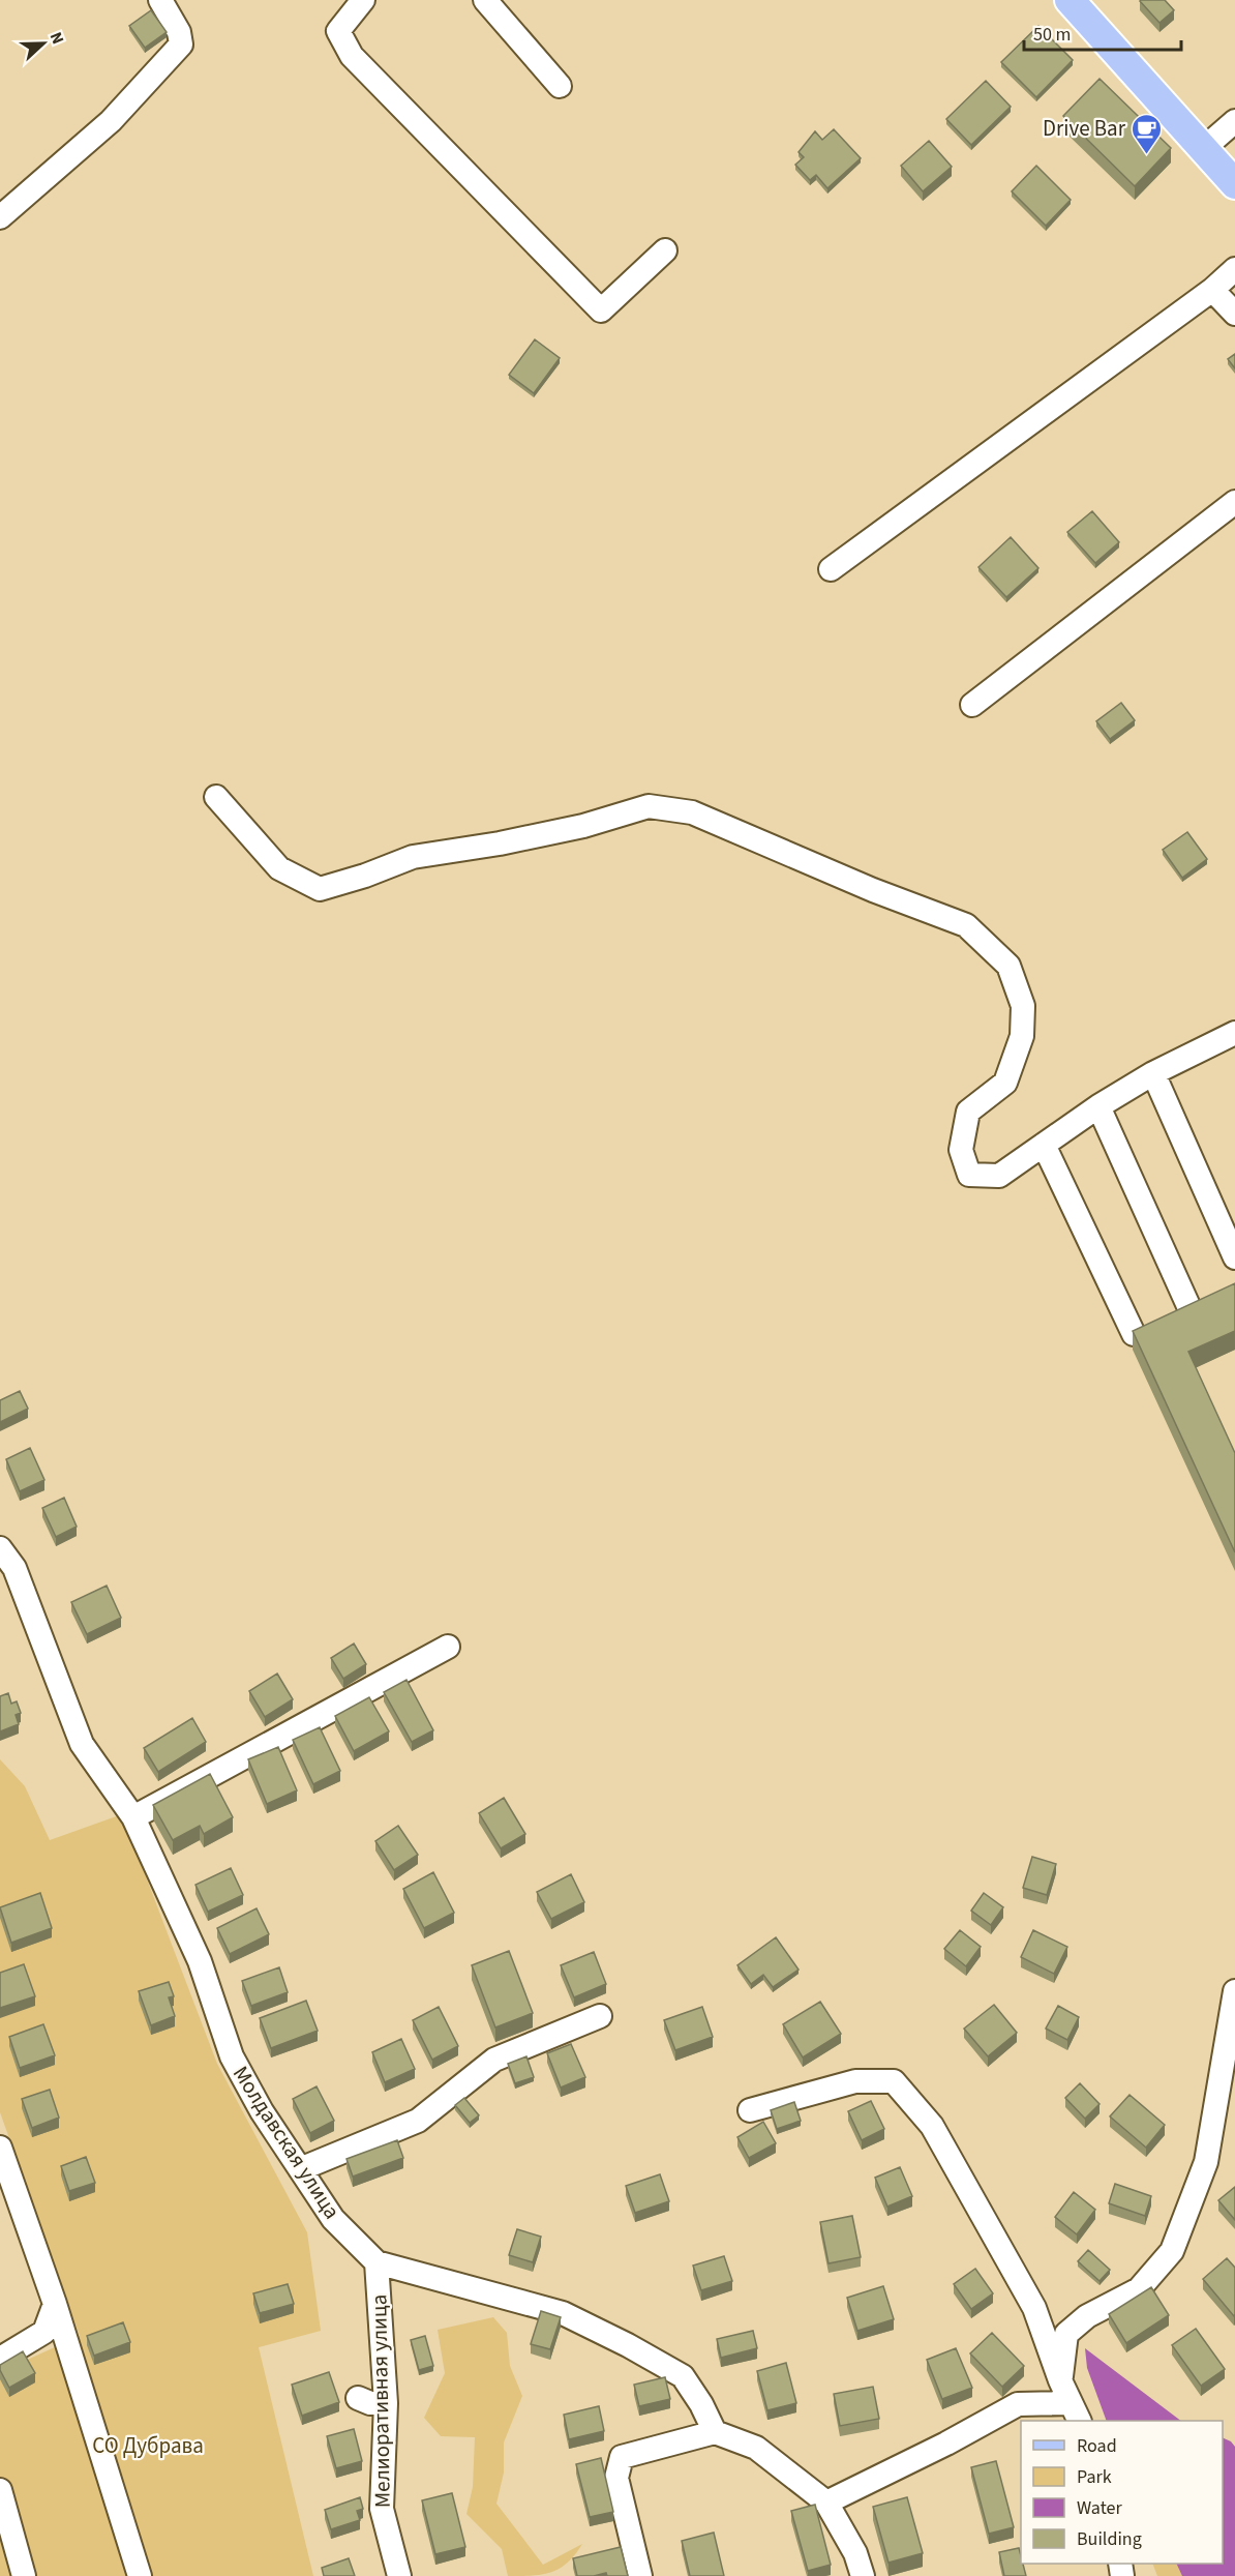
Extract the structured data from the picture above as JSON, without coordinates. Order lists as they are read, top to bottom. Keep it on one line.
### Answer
{"streets":{"street":["Молдавская улица","Мелиоративная улица"]},"crossings":[["Молдавская улица","Мелиоративная улица"]],"parks":["СО Дубрава"],"places":{"cafe":["Drive Bar"]},"legend":["Road","Park","Water","Building"],"scale_bar":"50 m","north":"right"}
